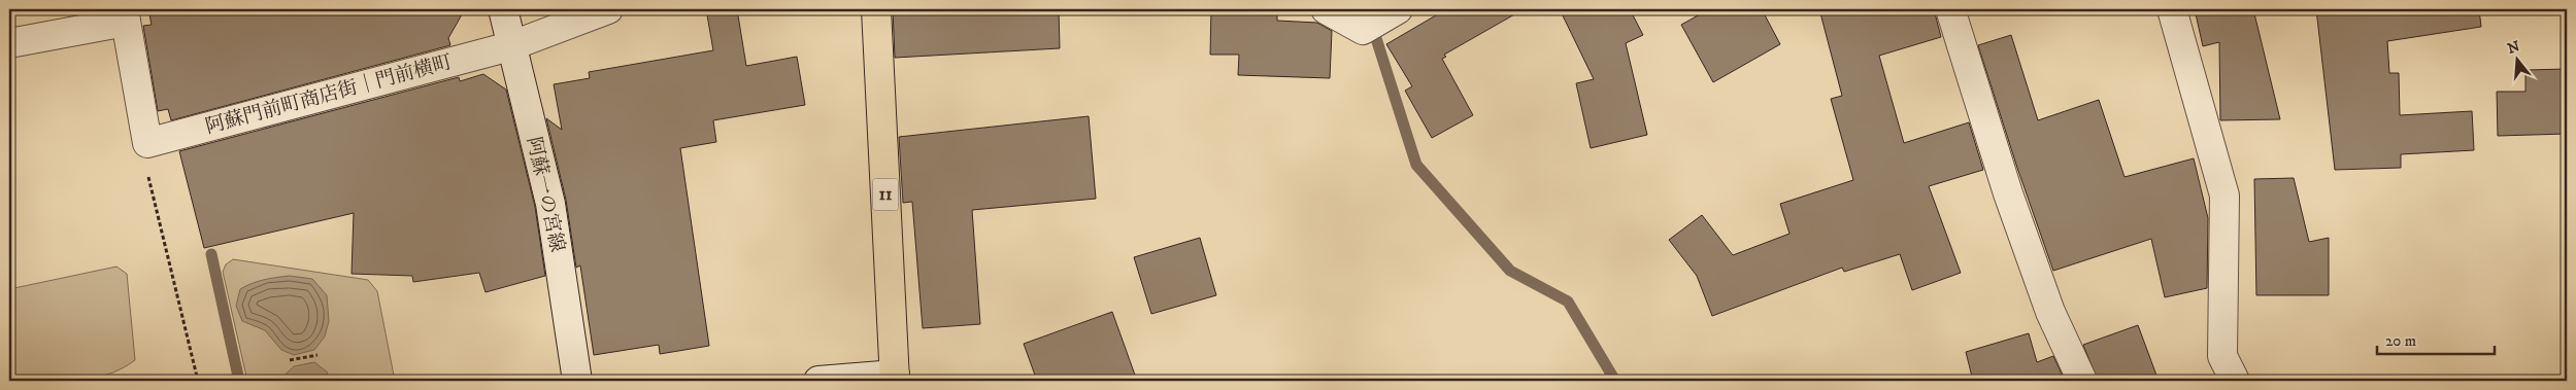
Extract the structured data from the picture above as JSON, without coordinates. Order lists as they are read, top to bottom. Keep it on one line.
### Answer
{"streets":{"main road":["11"],"street":["阿蘇門前町商店街｜門前横町","阿蘇一の宮線"]},"crossings":[["阿蘇門前町商店街｜門前横町","阿蘇一の宮線"]],"scale_bar":"20 m","north":"top"}
